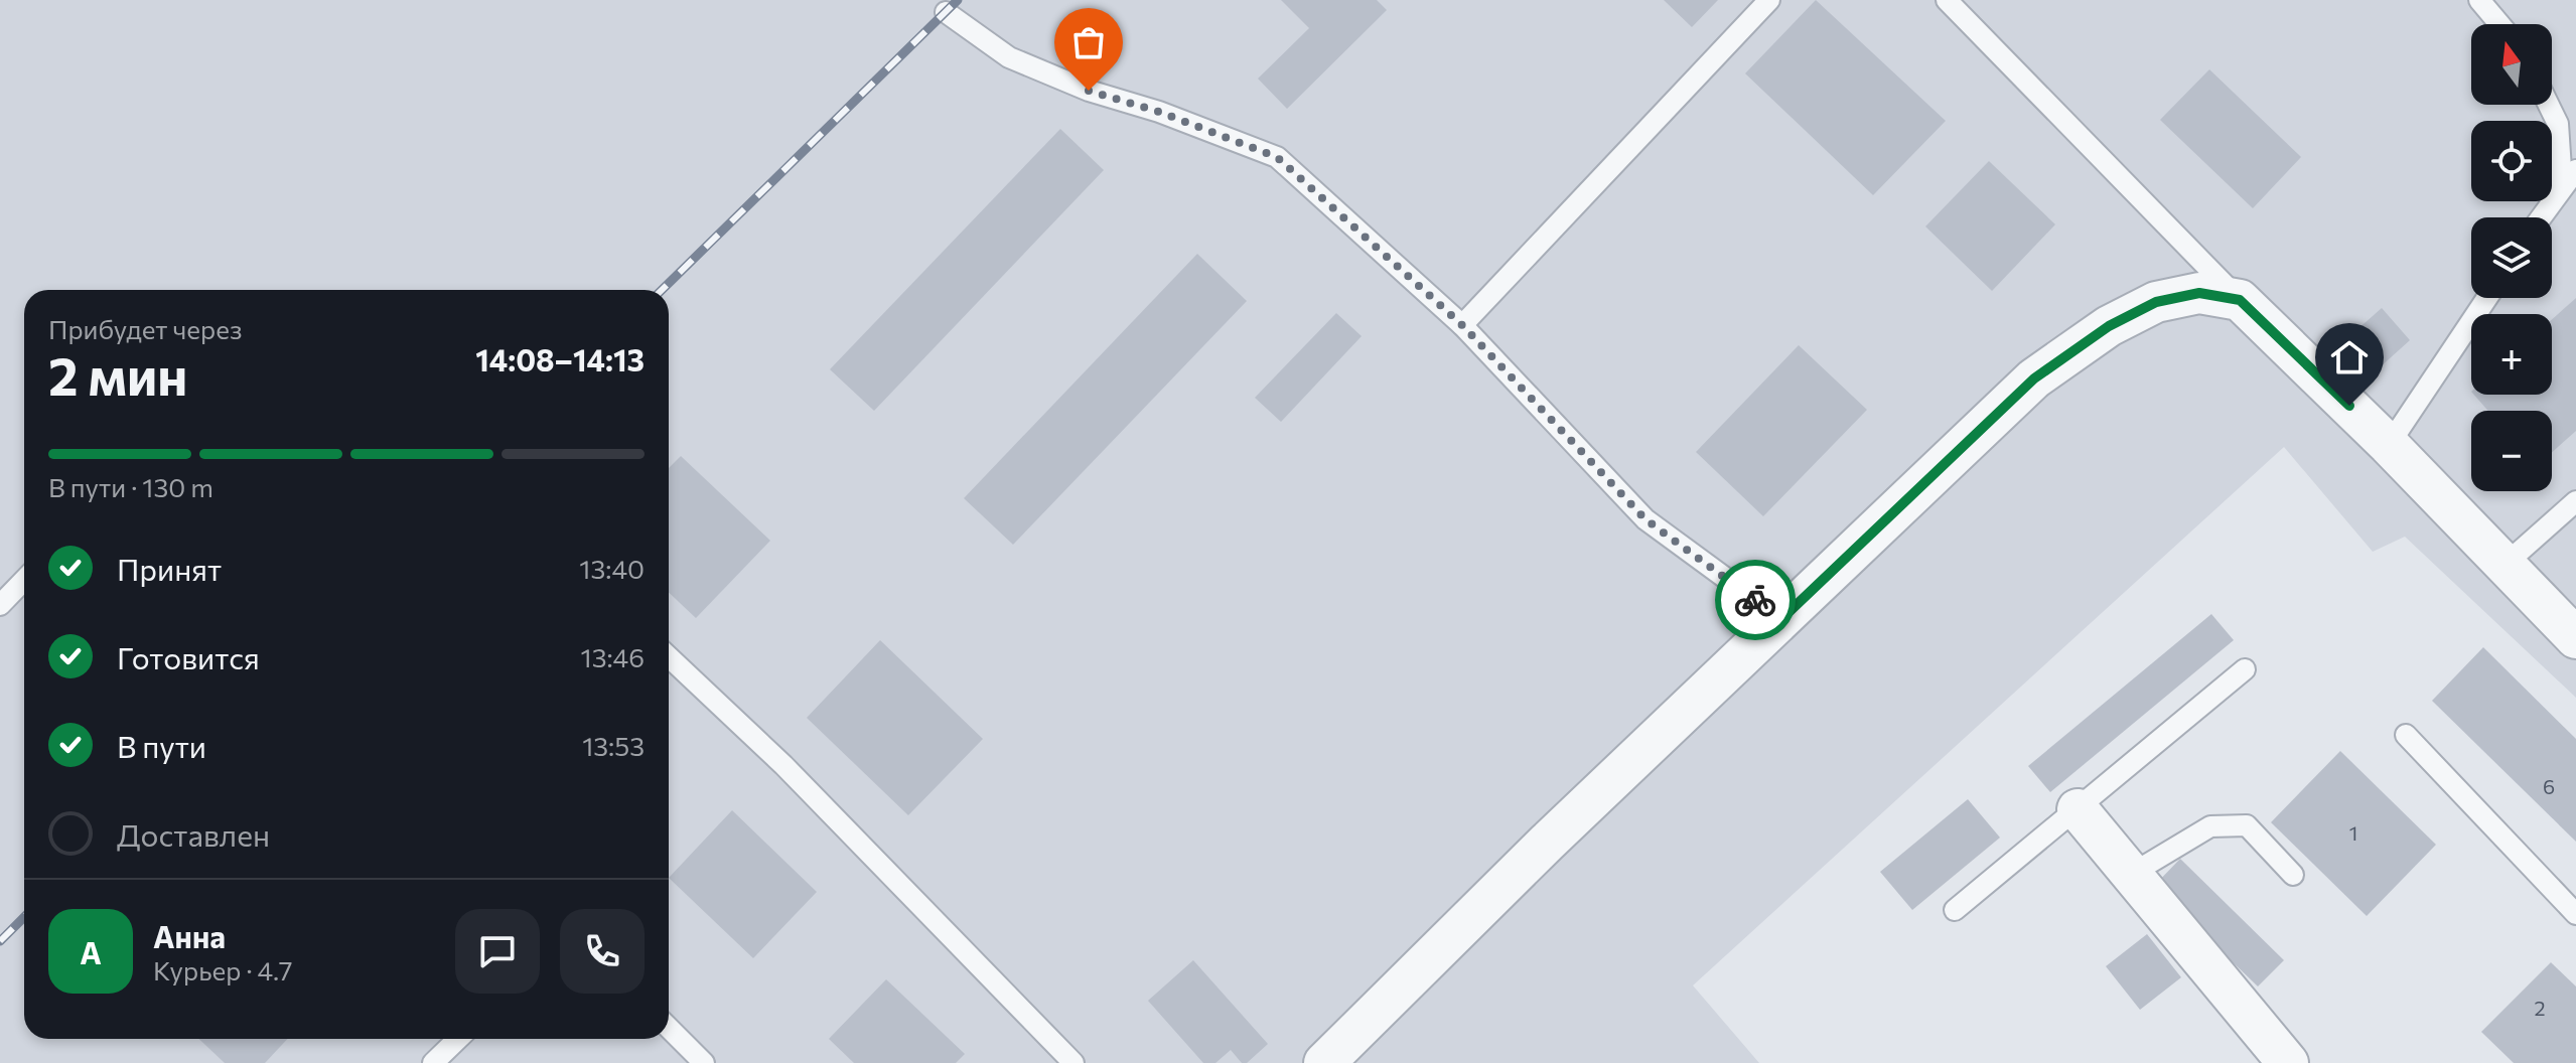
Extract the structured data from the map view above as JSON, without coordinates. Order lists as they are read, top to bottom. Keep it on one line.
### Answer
{"house_numbers":["6","1","2"],"north":"top","page":{"map_buttons":["+","−"],"heading":["2 мин","Прибудет через","14:08–14:13"],"panel":["Анна","Курьер · 4.7"],"bar":"В пути · 130 m","list":[["Принят","13:40"],["Готовится","13:46"],["В пути","13:53"],"Доставлен"],"round":"А"}}
